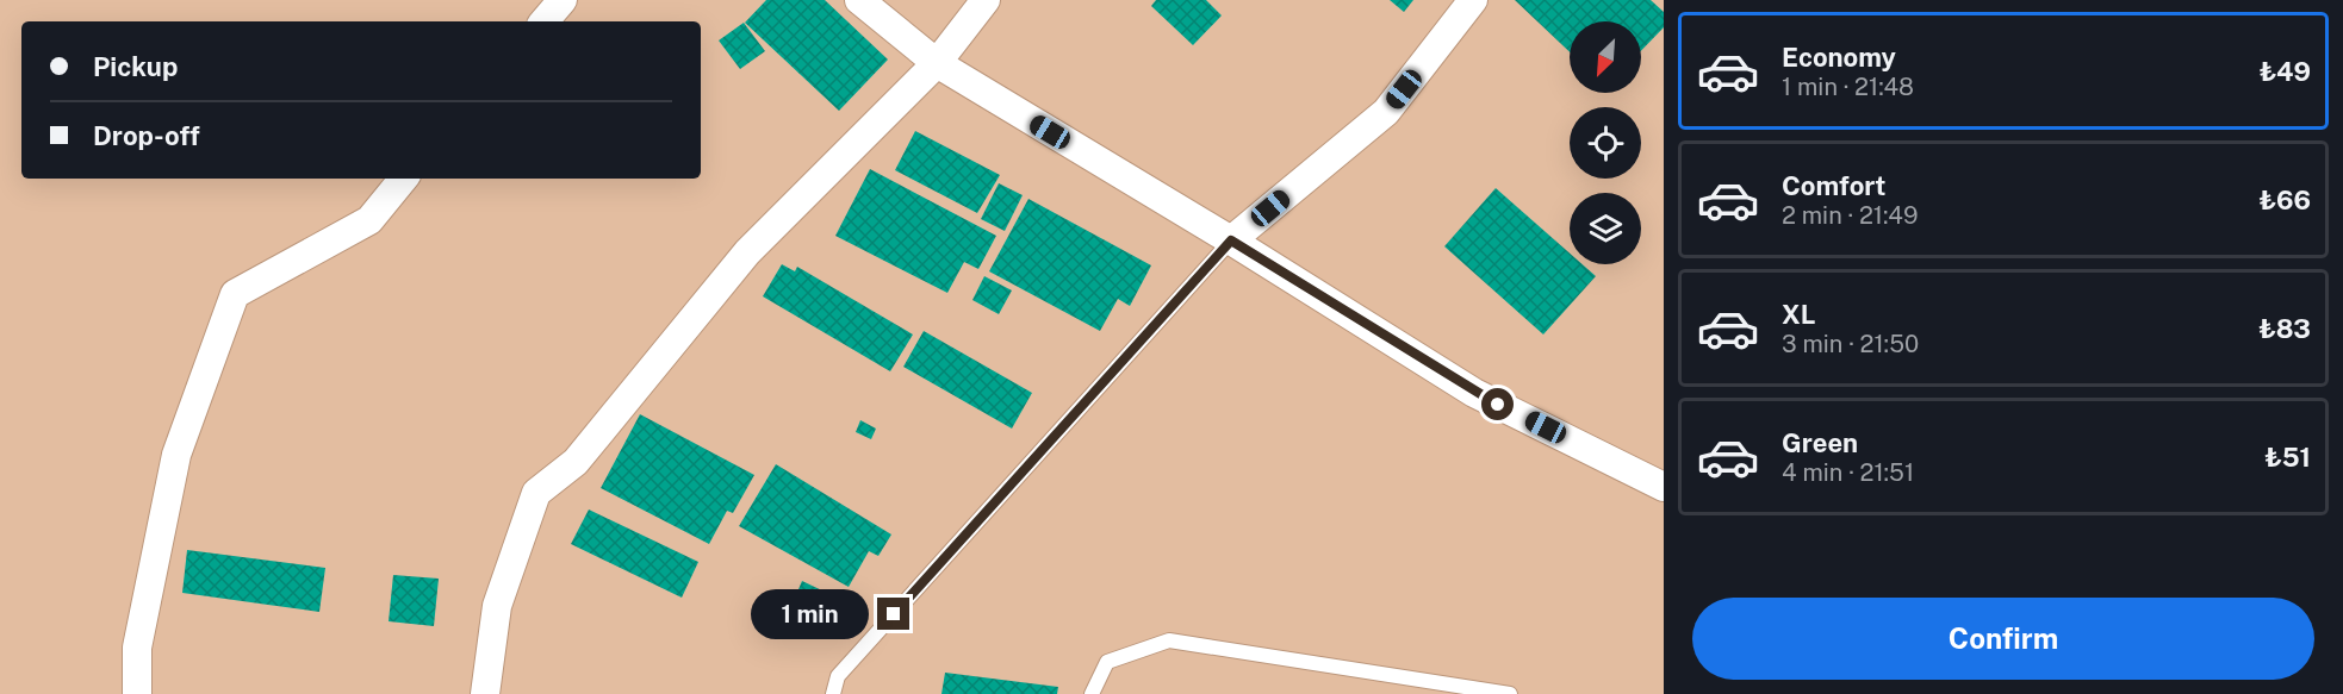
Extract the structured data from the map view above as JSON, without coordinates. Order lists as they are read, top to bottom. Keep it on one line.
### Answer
{"north":"bottom left","page":{"list":[{"name":"Economy","note":"1 min · 21:48","value":"₺49"},{"name":"Comfort","note":"2 min · 21:49","value":"₺66"},{"name":"XL","note":"3 min · 21:50","value":"₺83"},{"name":"Green","note":"4 min · 21:51","value":"₺51"}],"banner":["Pickup","Drop-off"],"buttons":"Confirm","bubble":"1 min"}}
